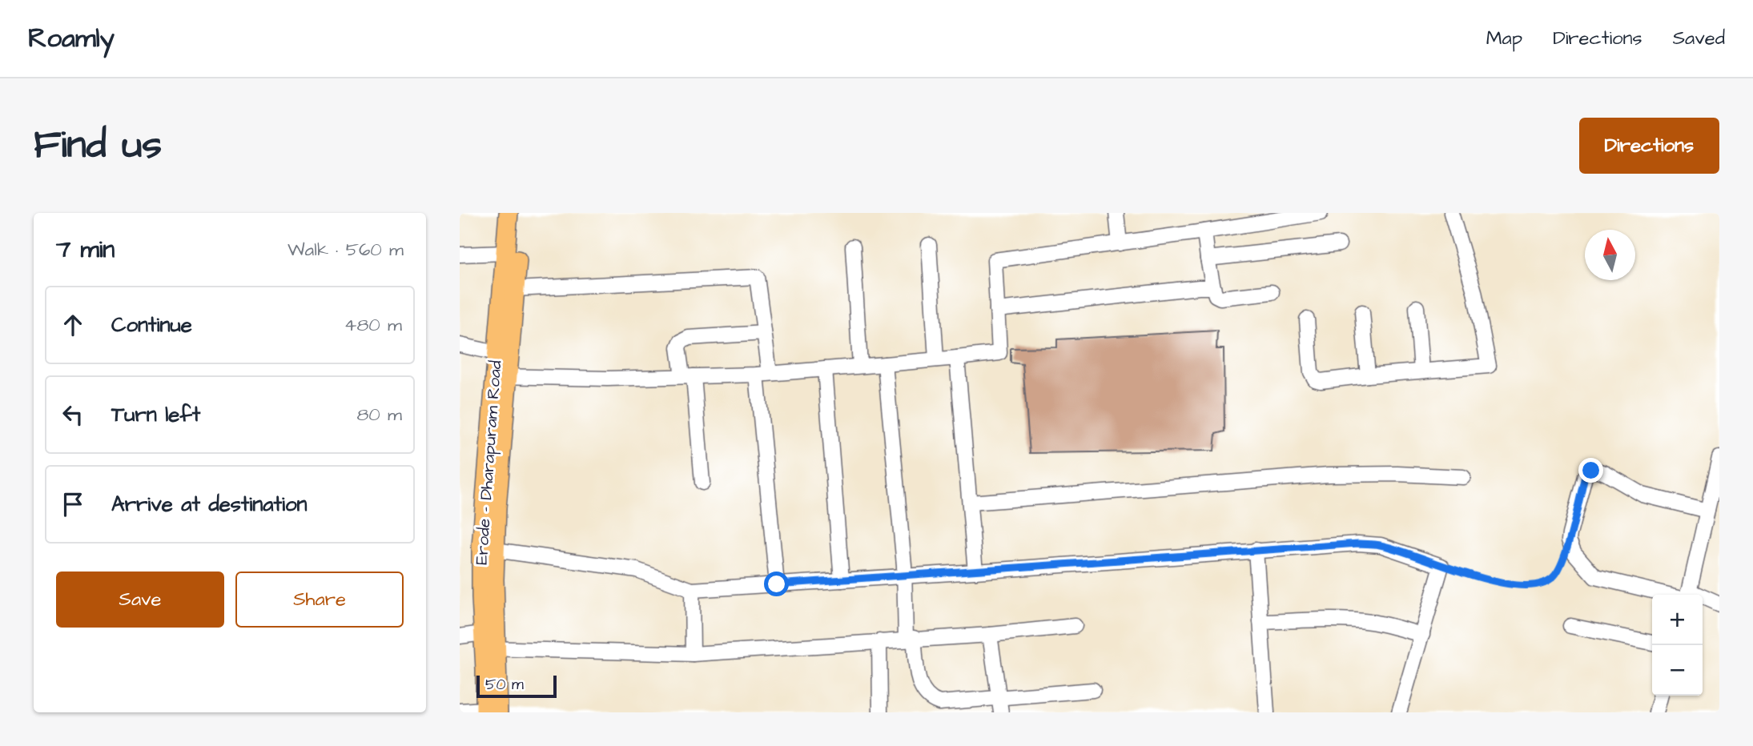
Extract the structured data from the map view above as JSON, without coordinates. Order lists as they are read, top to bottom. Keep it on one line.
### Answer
{"streets":{"main road":["Erode - Dharapuram Road"]},"scale_bar":"50 m","north":"top","page":{"header":"Roamly","nav":["Map","Directions","Saved"],"buttons":["Directions",["Save","Share"]],"title":"Find us","heading":["7 min","Walk · 560 m"],"list":[["Continue","480 m"],["Turn left","80 m"],"Arrive at destination"],"map_buttons":["+","−"],"scale":"50 m"}}
